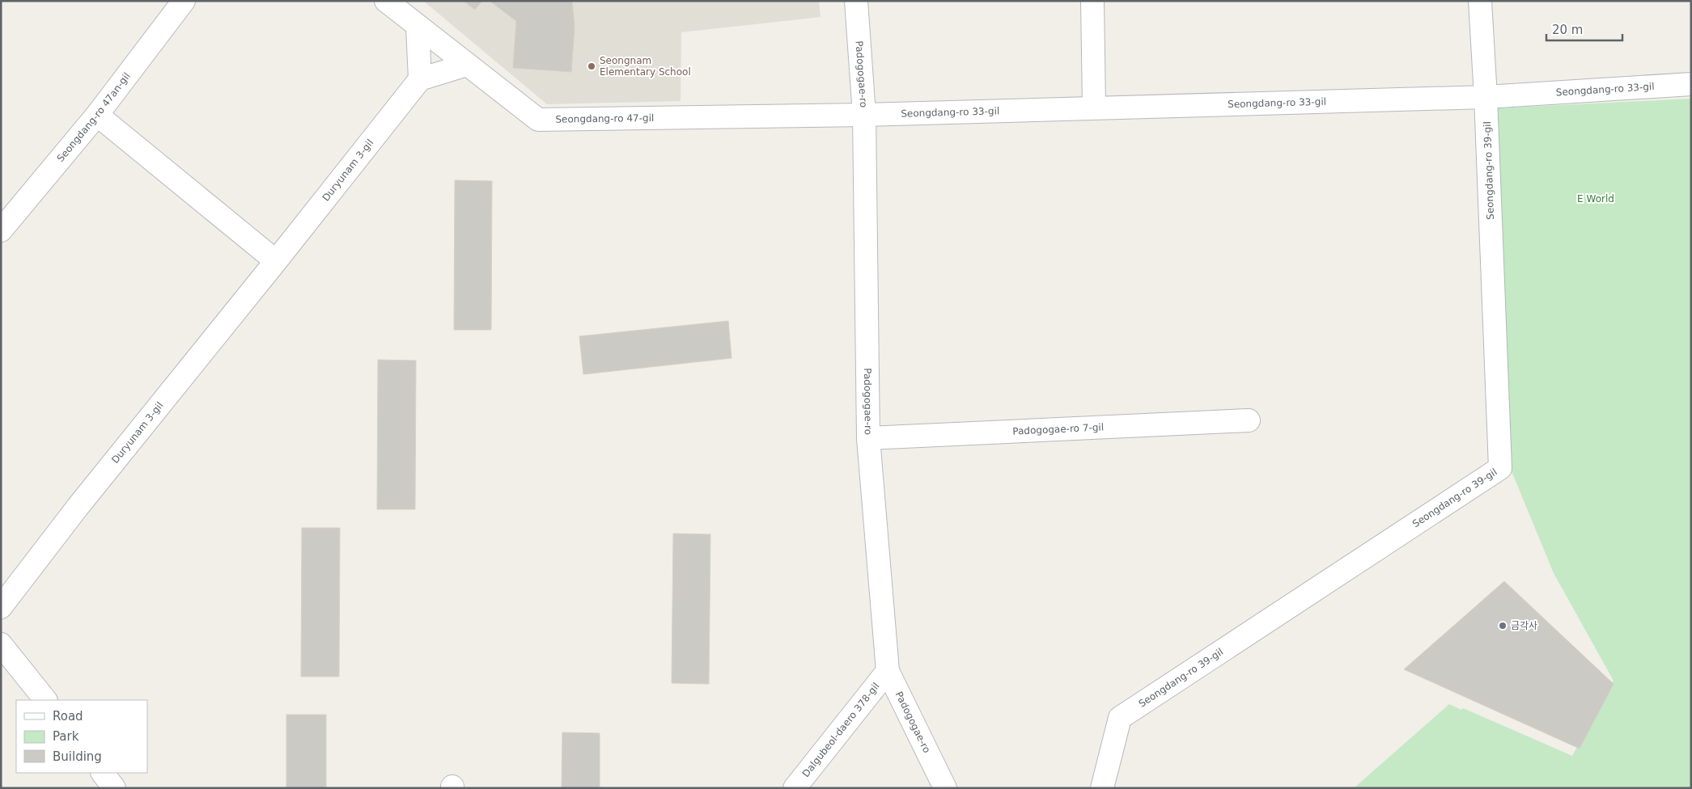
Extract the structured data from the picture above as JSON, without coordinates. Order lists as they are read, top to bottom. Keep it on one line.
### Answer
{"streets":{"street":["Padogogae-ro","Seongdang-ro 33-gil","Seongdang-ro 47an-gil","Seongdang-ro 47-gil","Duryunam 3-gil","Seongdang-ro 39-gil","Padogogae-ro 7-gil","Dalgubeol-daero 378-gil"]},"crossings":[["Padogogae-ro","Seongdang-ro 33-gil"],["Padogogae-ro","Seongdang-ro 47-gil"],["Padogogae-ro","Padogogae-ro 7-gil"],["Padogogae-ro","Dalgubeol-daero 378-gil"],["Seongdang-ro 33-gil","Seongdang-ro 47-gil"],["Seongdang-ro 33-gil","Seongdang-ro 39-gil"]],"parks":["E World"],"places":["Seongnam Elementary School","금각사"],"legend":["Road","Park","Building"],"scale_bar":"20 m"}
